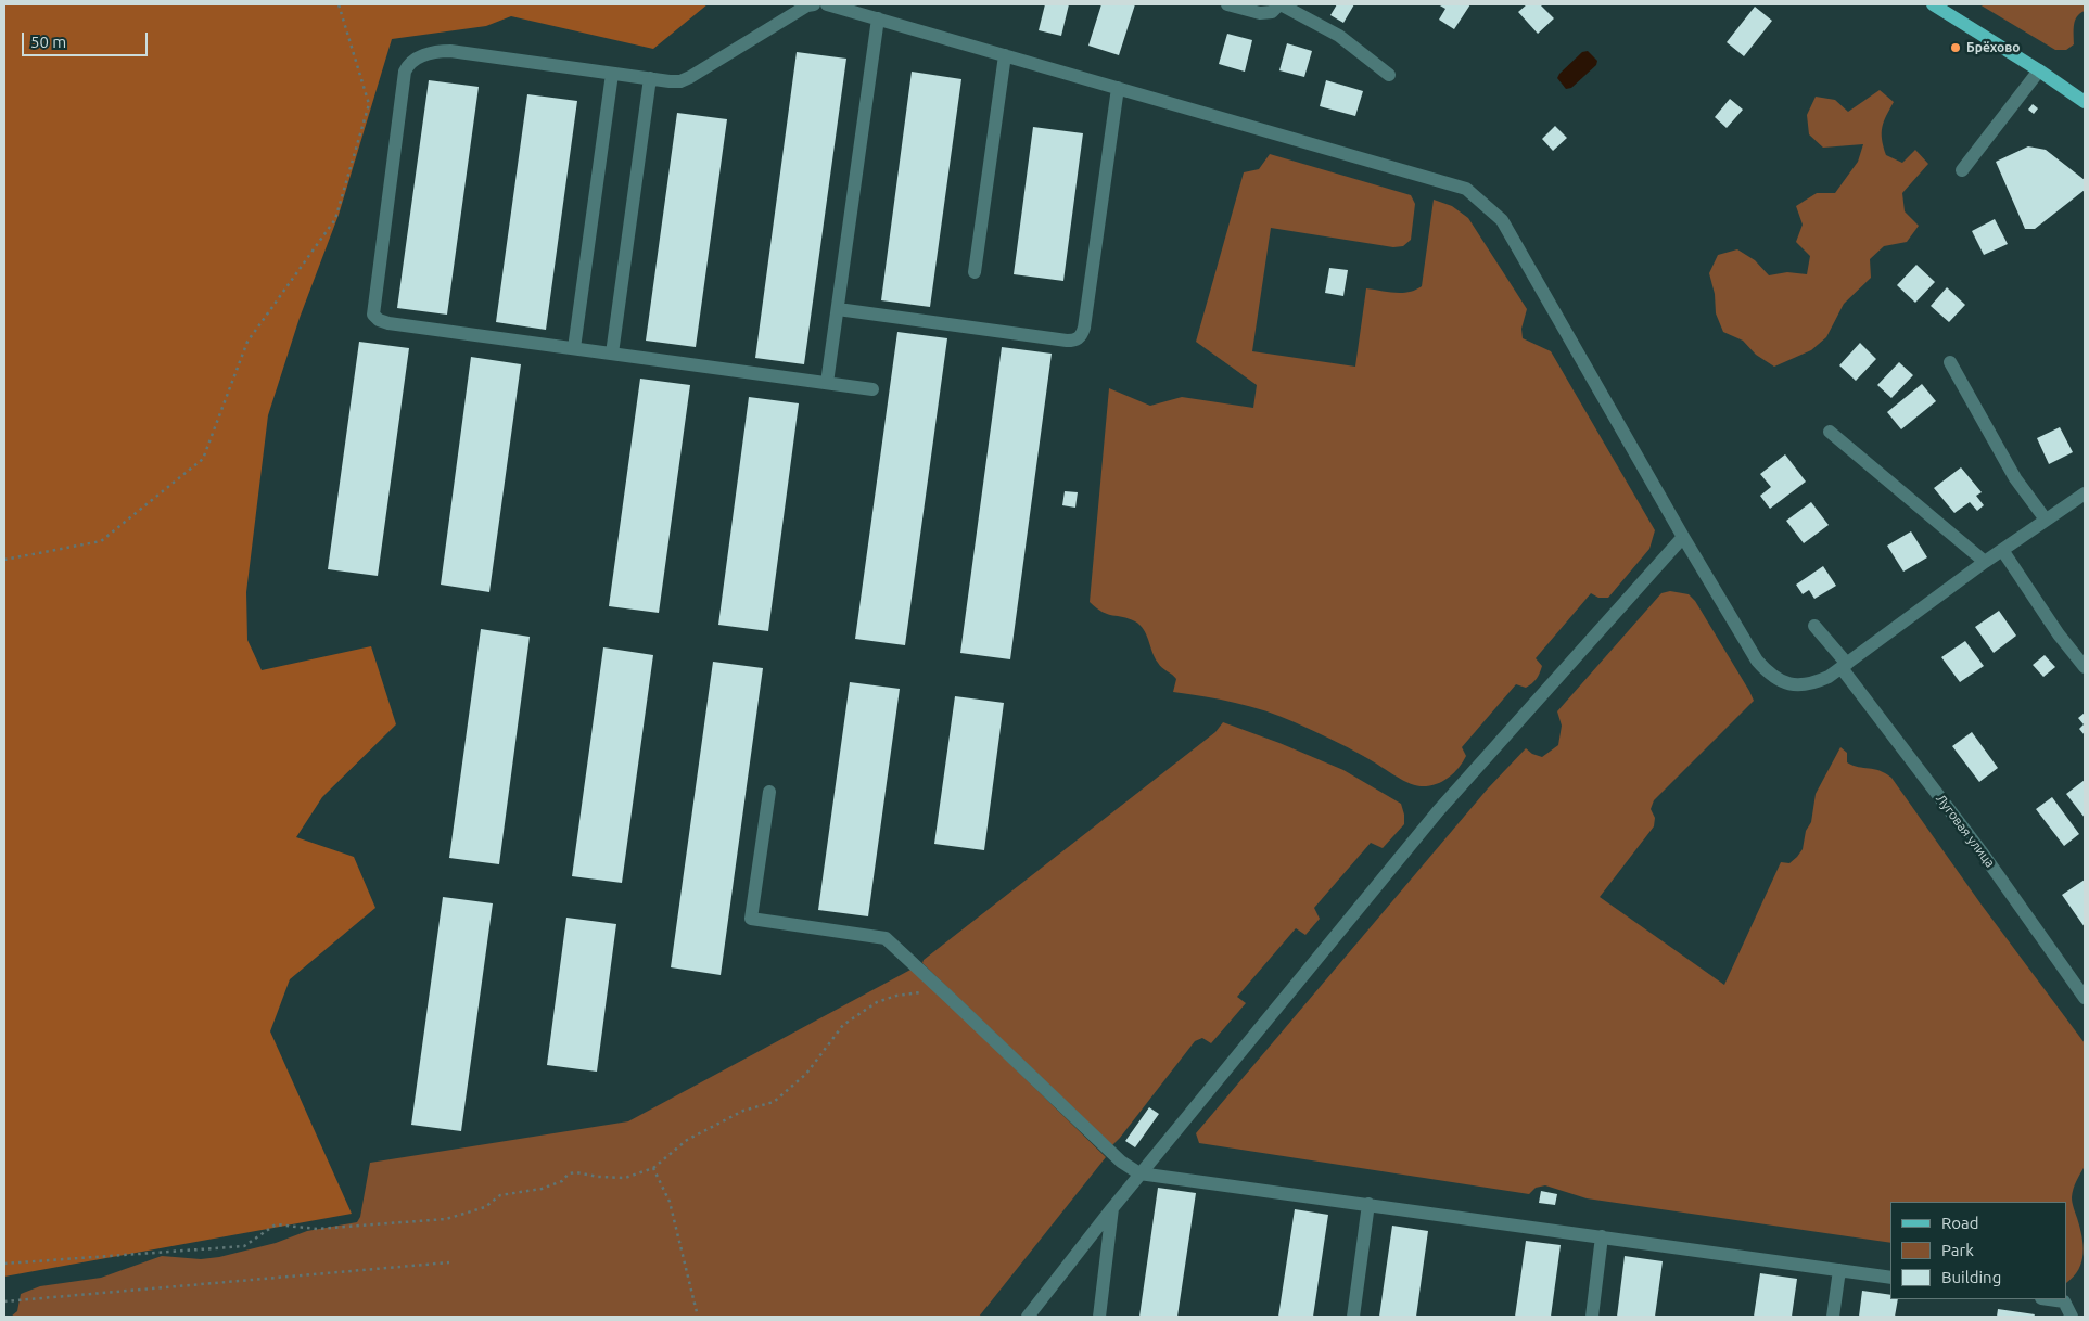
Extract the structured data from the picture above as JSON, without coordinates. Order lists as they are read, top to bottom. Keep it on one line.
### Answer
{"streets":{"street":["Луговая улица"]},"places":["Брёхово"],"legend":["Road","Park","Building"],"scale_bar":"50 m"}
